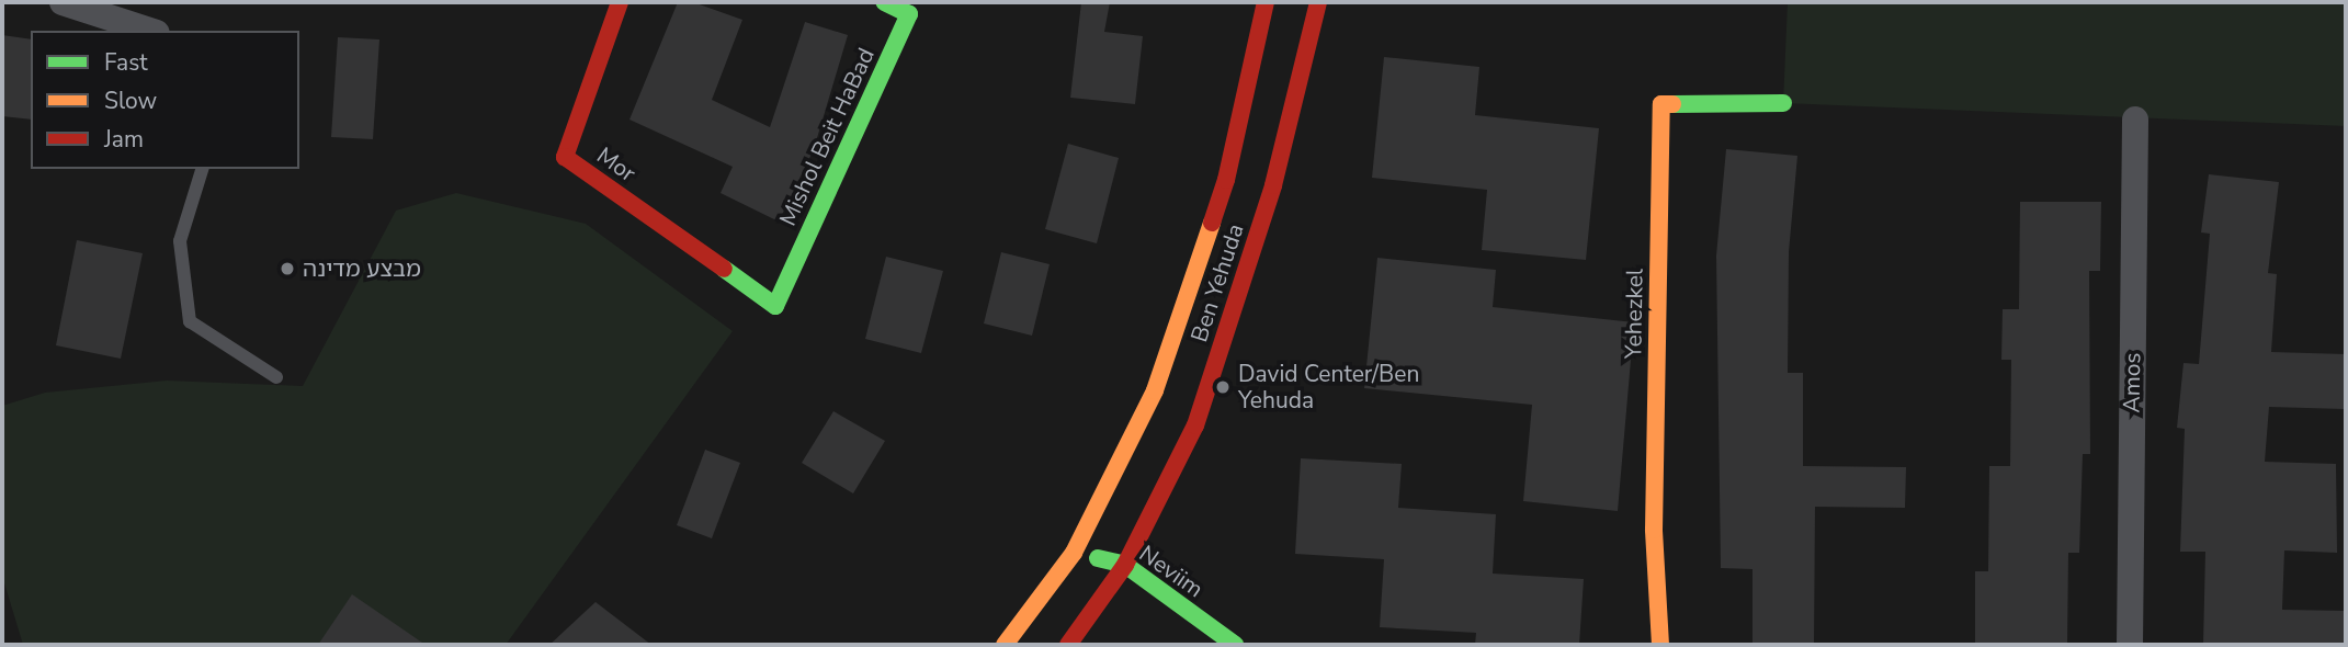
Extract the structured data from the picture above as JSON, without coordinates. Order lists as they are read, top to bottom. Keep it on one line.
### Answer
{"streets":{"street":["Mishol Beit HaBad","Mor","Ben Yehuda","Yehezkel","Amos","Neviim"]},"crossings":[["Mishol Beit HaBad","Mor"],["Ben Yehuda","Neviim"]],"places":["מבצע מדינה","David Center/Ben Yehuda"],"legend":["Fast","Slow","Jam"]}
